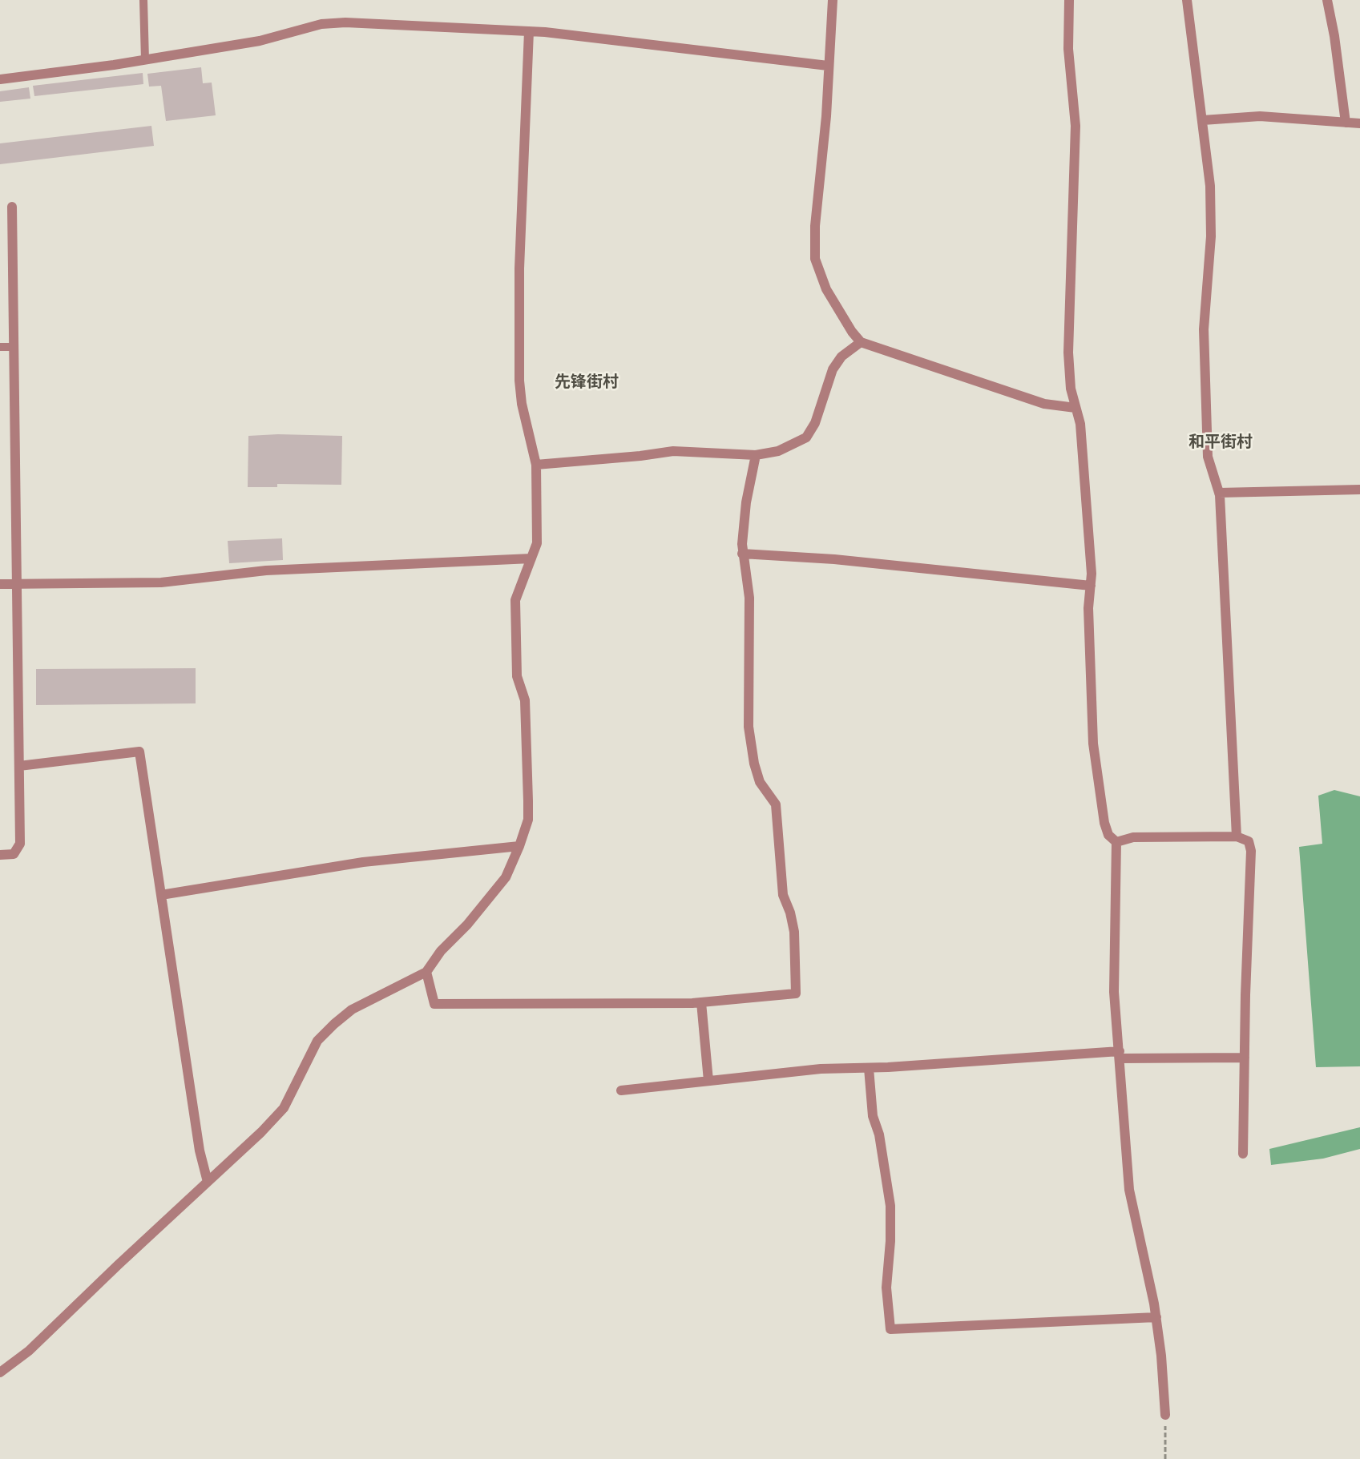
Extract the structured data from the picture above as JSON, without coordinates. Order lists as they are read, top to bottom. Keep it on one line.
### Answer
{"districts":["先锋街村","和平街村"]}
